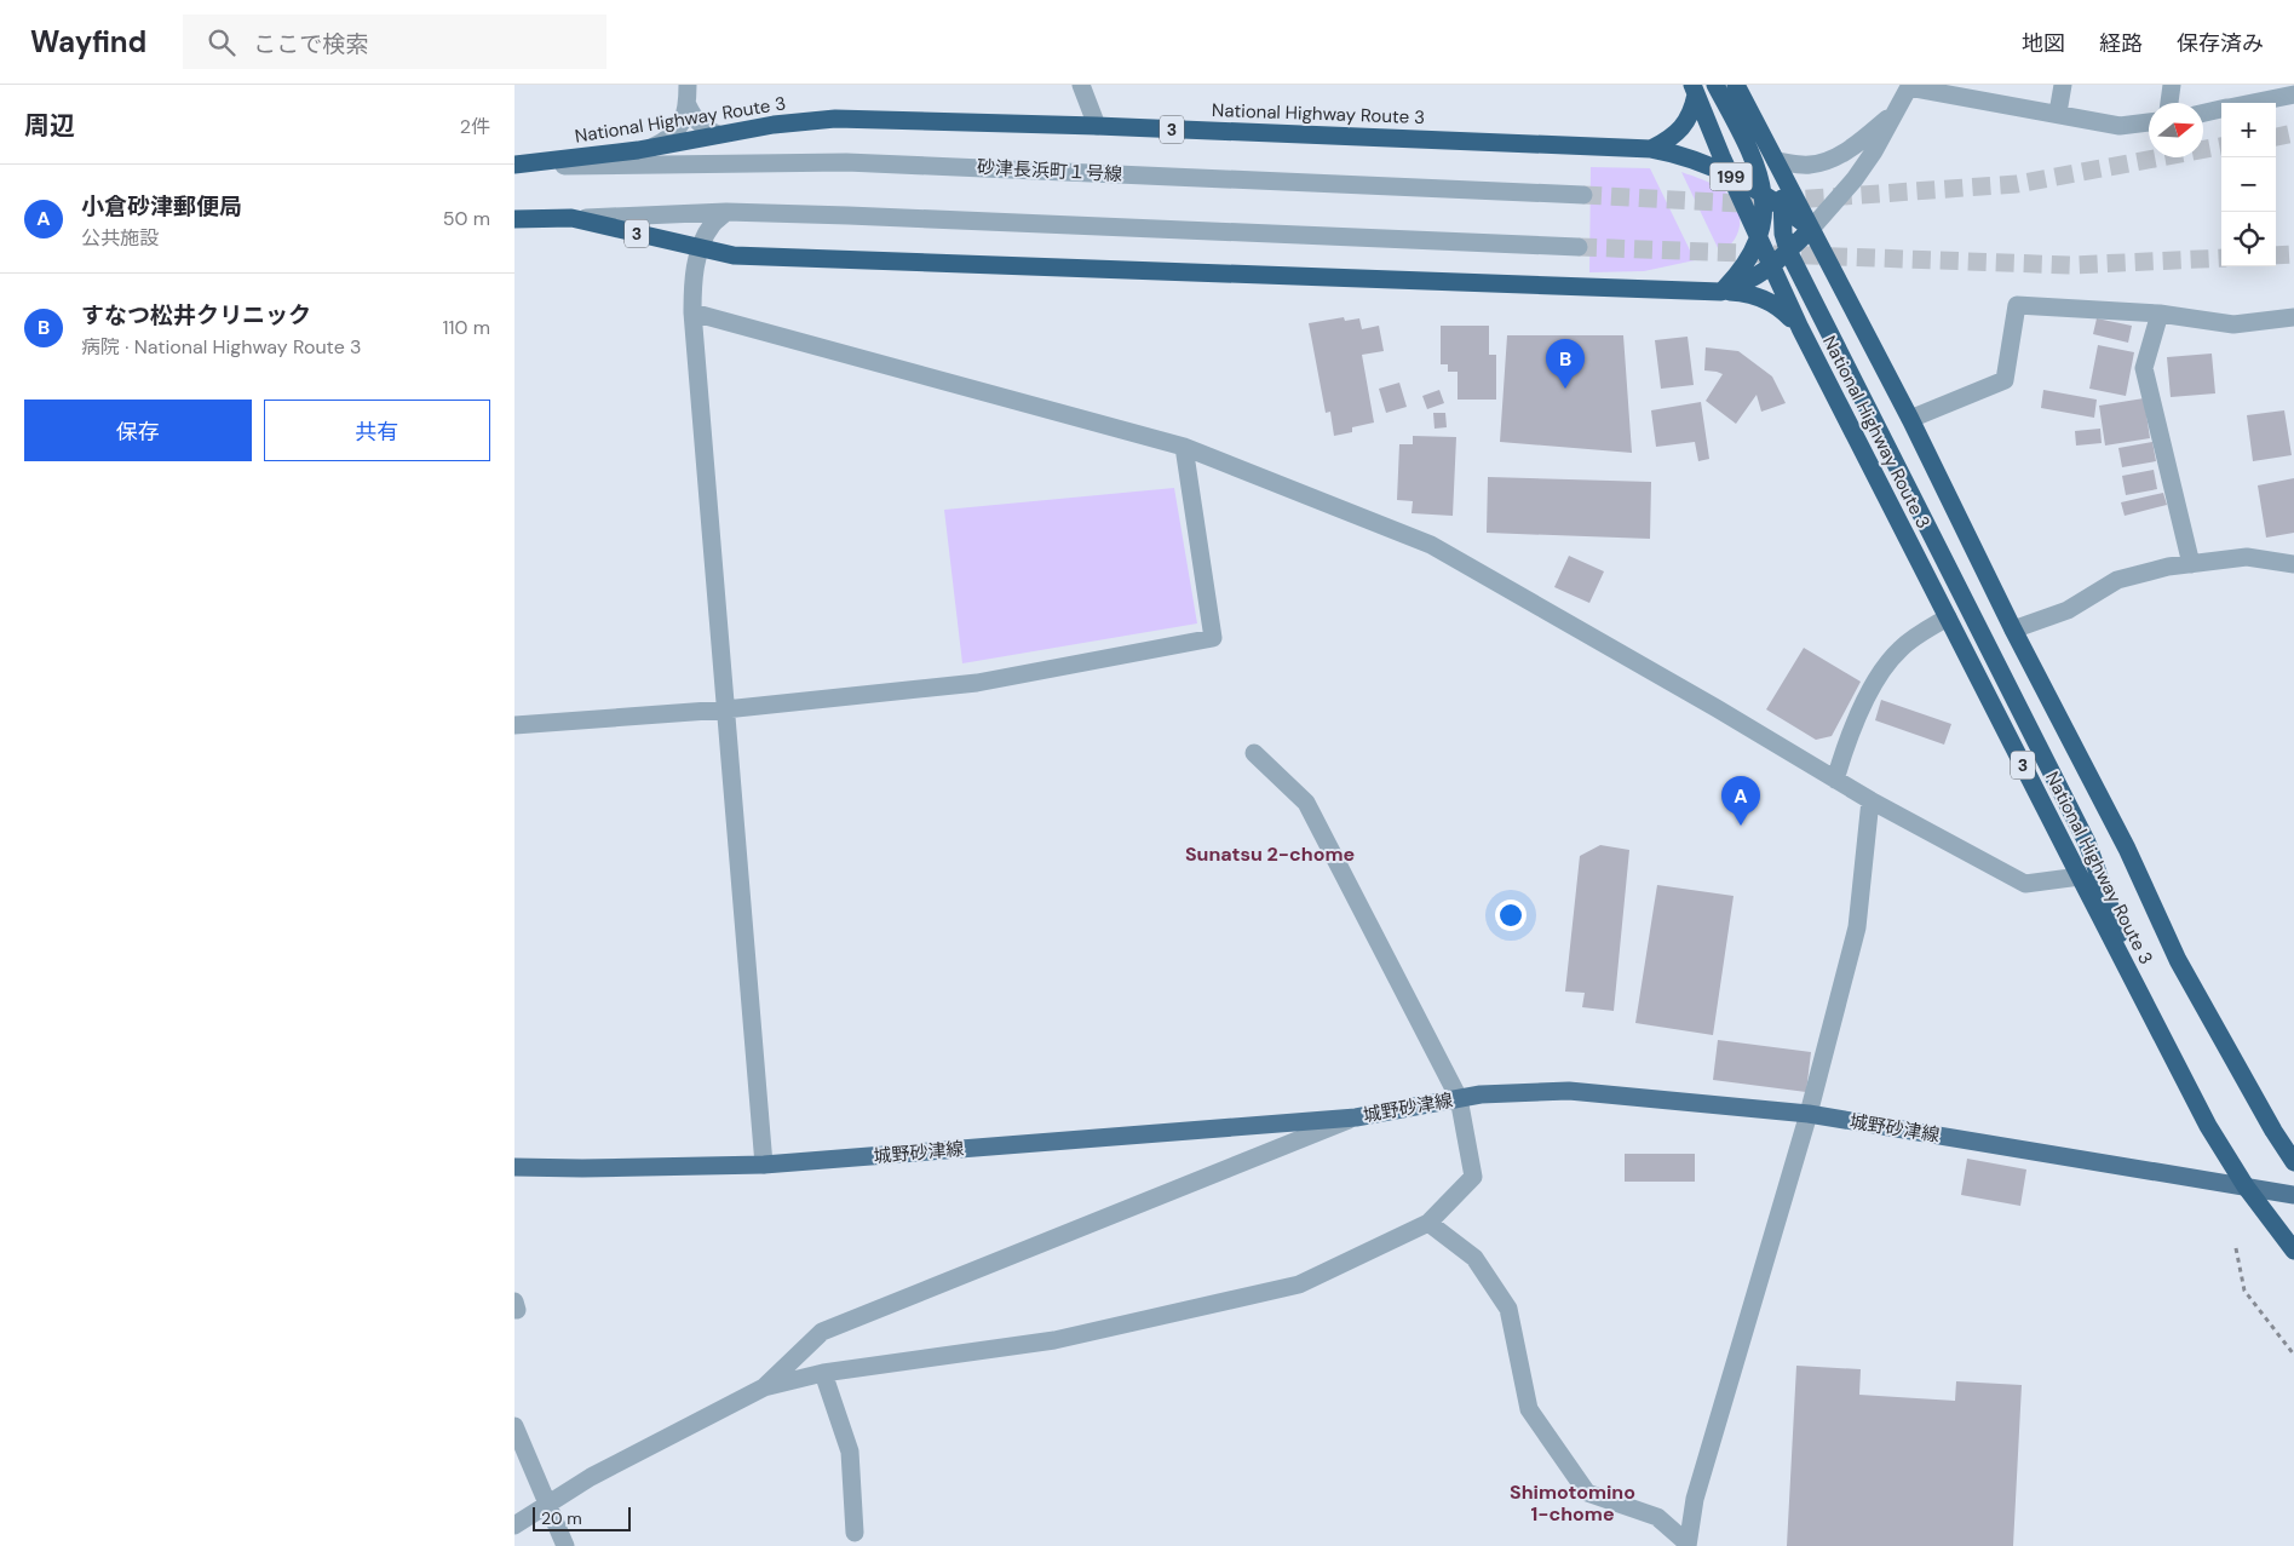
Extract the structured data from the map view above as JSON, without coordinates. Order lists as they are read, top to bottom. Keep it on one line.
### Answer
{"streets":{"highway":["National Highway Route 3","3","199"],"main road":["城野砂津線"],"street":["砂津長浜町１号線"]},"crossings":[["National Highway Route 3","3"],["National Highway Route 3","砂津長浜町１号線"],["National Highway Route 3","199"],["National Highway Route 3","城野砂津線"],["3","199"]],"districts":["Sunatsu 2-chome","Shimotomino 1-chome"],"scale_bar":"20 m","north":"right","page":{"header":"Wayfind","search":"ここで検索","nav":["地図","経路","保存済み"],"heading":["周辺","2件"],"map_buttons":["+","−"],"list":[{"mark":"A","name":"小倉砂津郵便局","note":"公共施設","value":"50 m"},{"mark":"B","name":"すなつ松井クリニック","note":"病院 · National Highway Route 3","value":"110 m"}],"pins":["B","A"],"buttons":["保存","共有"],"scale":"20 m"}}
